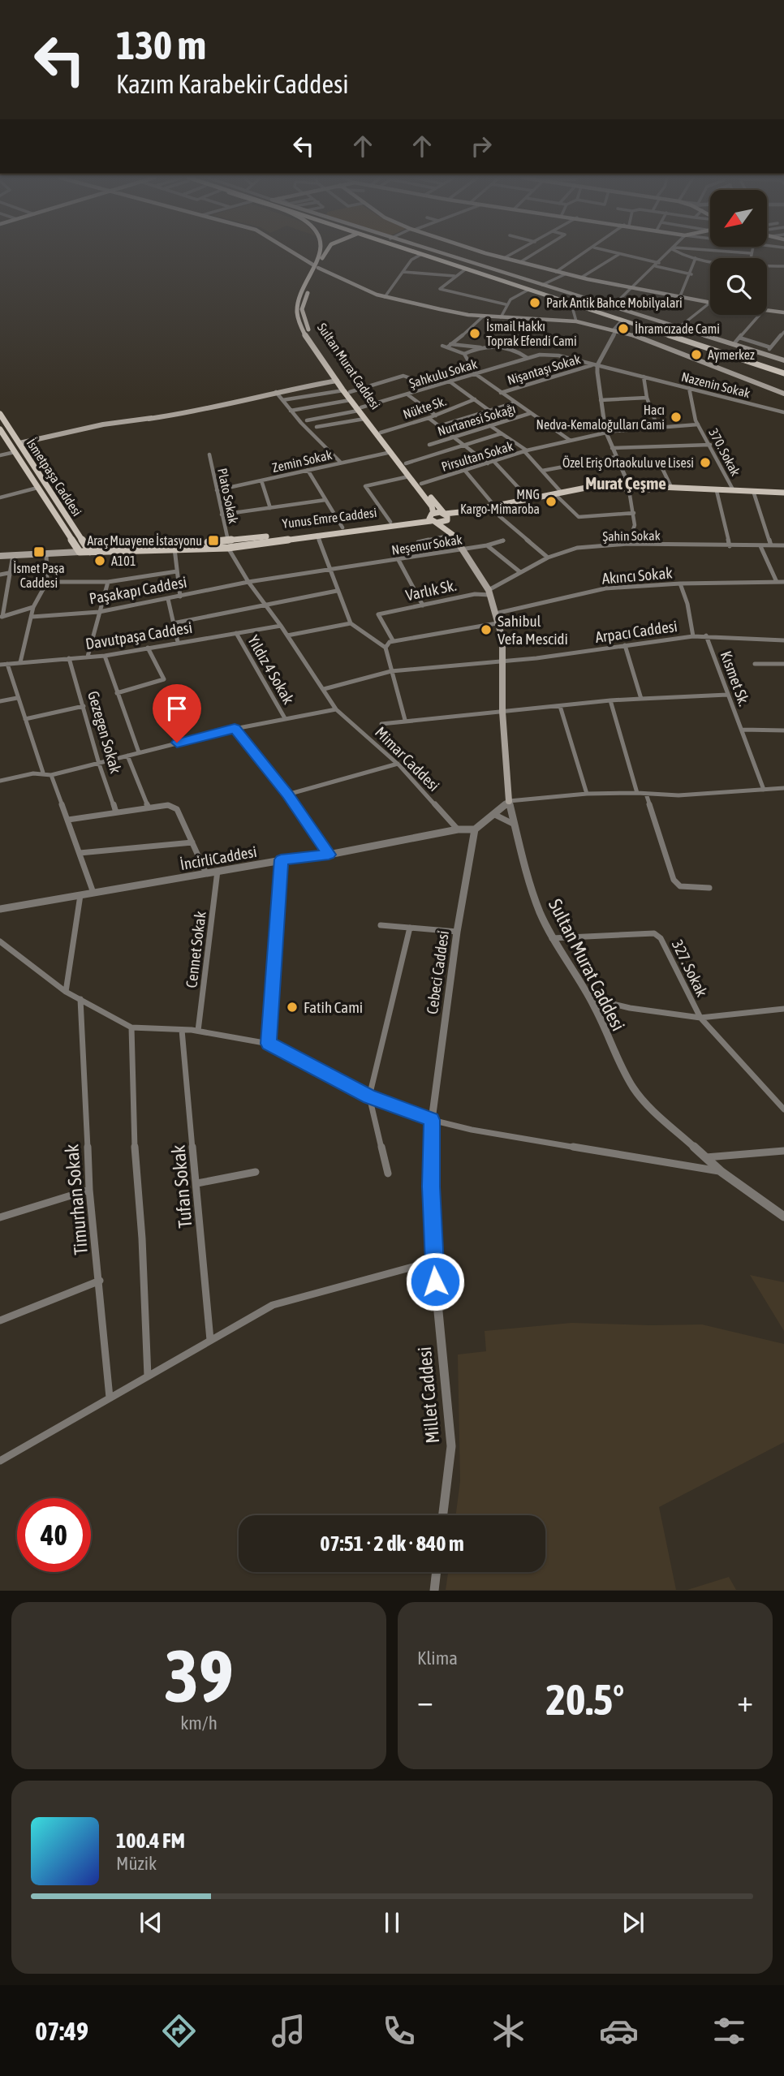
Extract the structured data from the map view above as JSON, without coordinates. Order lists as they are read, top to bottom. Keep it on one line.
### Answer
{"streets":{"main road":["Sultan Murat Caddesi","İsmetpaşa Caddesi","Yunus Emre Caddesi"],"street":["Nişantaşı Sokak","Şahkulu Sokak","Nazenin Sokak","Nükte Sk.","Nurtanesi Sokağı","370. Sokak","Pirsultan Sokak","Zemin Sokak","Plato Sokak","Şahin Sokak","Neşenur Sokak","Akıncı Sokak","Paşakapı Caddesi","Varlık Sk.","Arpacı Caddesi","Davutpaşa Caddesi","Yıldız 4 Sokak","Kısmet Sk.","Gezegen Sokak","Mimar Caddesi","İncirliCaddesi","Cennet Sokak","327. Sokak","Cebeci Caddesi","Tufan Sokak","Timurhan Sokak","Millet Caddesi"]},"crossings":[["Sultan Murat Caddesi","Şahkulu Sokak"],["Sultan Murat Caddesi","Nükte Sk."],["Sultan Murat Caddesi","Pirsultan Sokak"],["Sultan Murat Caddesi","Zemin Sokak"],["Sultan Murat Caddesi","Yunus Emre Caddesi"],["Sultan Murat Caddesi","327. Sokak"],["Nişantaşı Sokak","Şahkulu Sokak"],["Nişantaşı Sokak","Nazenin Sokak"],["Şahkulu Sokak","Nazenin Sokak"],["Nazenin Sokak","370. Sokak"],["370. Sokak","Pirsultan Sokak"],["Zemin Sokak","Plato Sokak"],["Plato Sokak","Yunus Emre Caddesi"],["Şahin Sokak","Varlık Sk."],["Neşenur Sokak","Paşakapı Caddesi"],["Arpacı Caddesi","Kısmet Sk."],["Arpacı Caddesi","Mimar Caddesi"],["Davutpaşa Caddesi","Yıldız 4 Sokak"],["Davutpaşa Caddesi","Gezegen Sokak"],["Mimar Caddesi","İncirliCaddesi"],["İncirliCaddesi","Cennet Sokak"],["İncirliCaddesi","Cebeci Caddesi"],["Cebeci Caddesi","Millet Caddesi"]],"districts":["Murat Çeşme"],"places":{"other":["Park Antik Bahce Mobilyalari","İhramcızade Cami","İsmail Hakkı Toprak Efendi Cami","Aymerkez","Hacı Nedva-Kemaloğulları Cami","Özel Eriş Ortaokulu ve Lisesi","MNG Kargo-Mimaroba","A101","Sahibul Vefa Mescidi","Fatih Cami"],"transit":["Araç Muayene İstasyonu","İsmet Paşa Caddesi"]},"north":"bottom left","page":{"turn":["130 m","Kazım Karabekir Caddesi"],"limit":"40","trip":"07:51 · 2 dk · 840 m","tile":[["39","km/h"],"Klima"],"heat":["−","20.5°","+"],"song":["100.4 FM","Müzik"],"tabs":"07:49"}}
